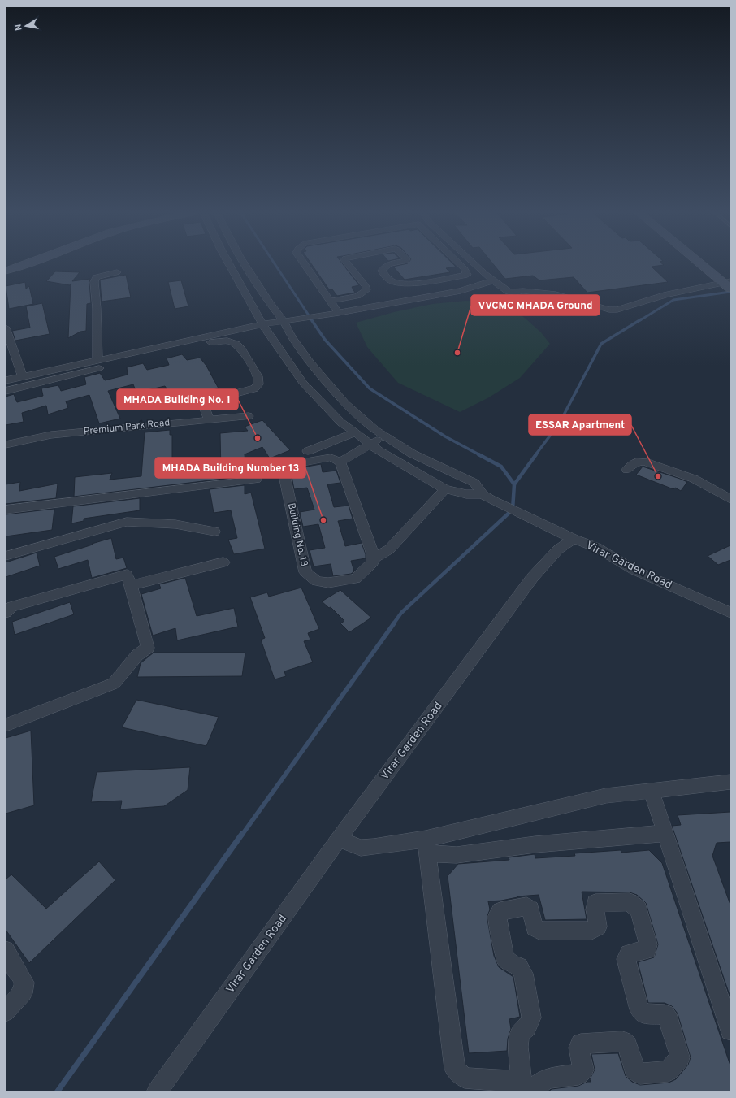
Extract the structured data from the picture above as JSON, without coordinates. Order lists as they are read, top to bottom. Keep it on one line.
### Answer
{"streets":{"street":["Premium Park Road","Building No. 13","Virar Garden Road"]},"places":["VVCMC MHADA Ground","MHADA Building No. 1","ESSAR Apartment","MHADA Building Number 13"],"north":"left"}
